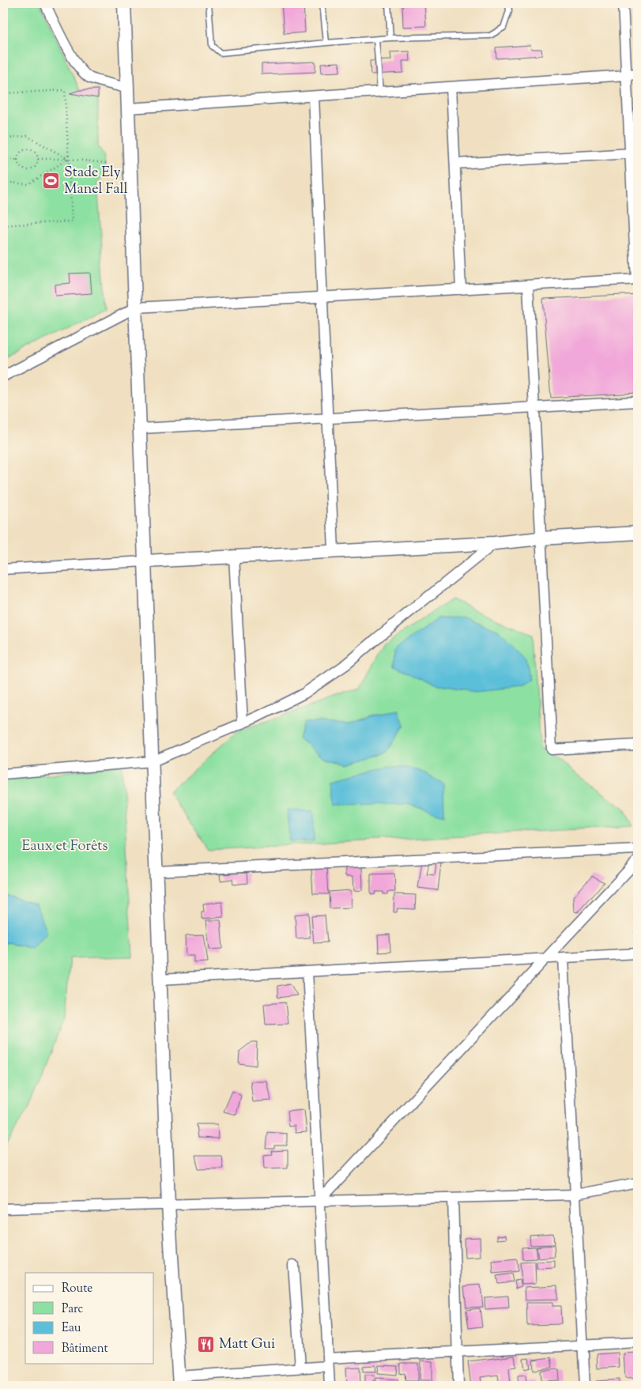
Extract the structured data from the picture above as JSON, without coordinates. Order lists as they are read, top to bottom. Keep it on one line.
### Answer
{"parks":["Eaux et Forêts"],"places":{"sports":["Stade Ely Manel Fall"],"restaurant":["Matt Gui"]},"legend":["Route","Parc","Eau","Bâtiment"]}
